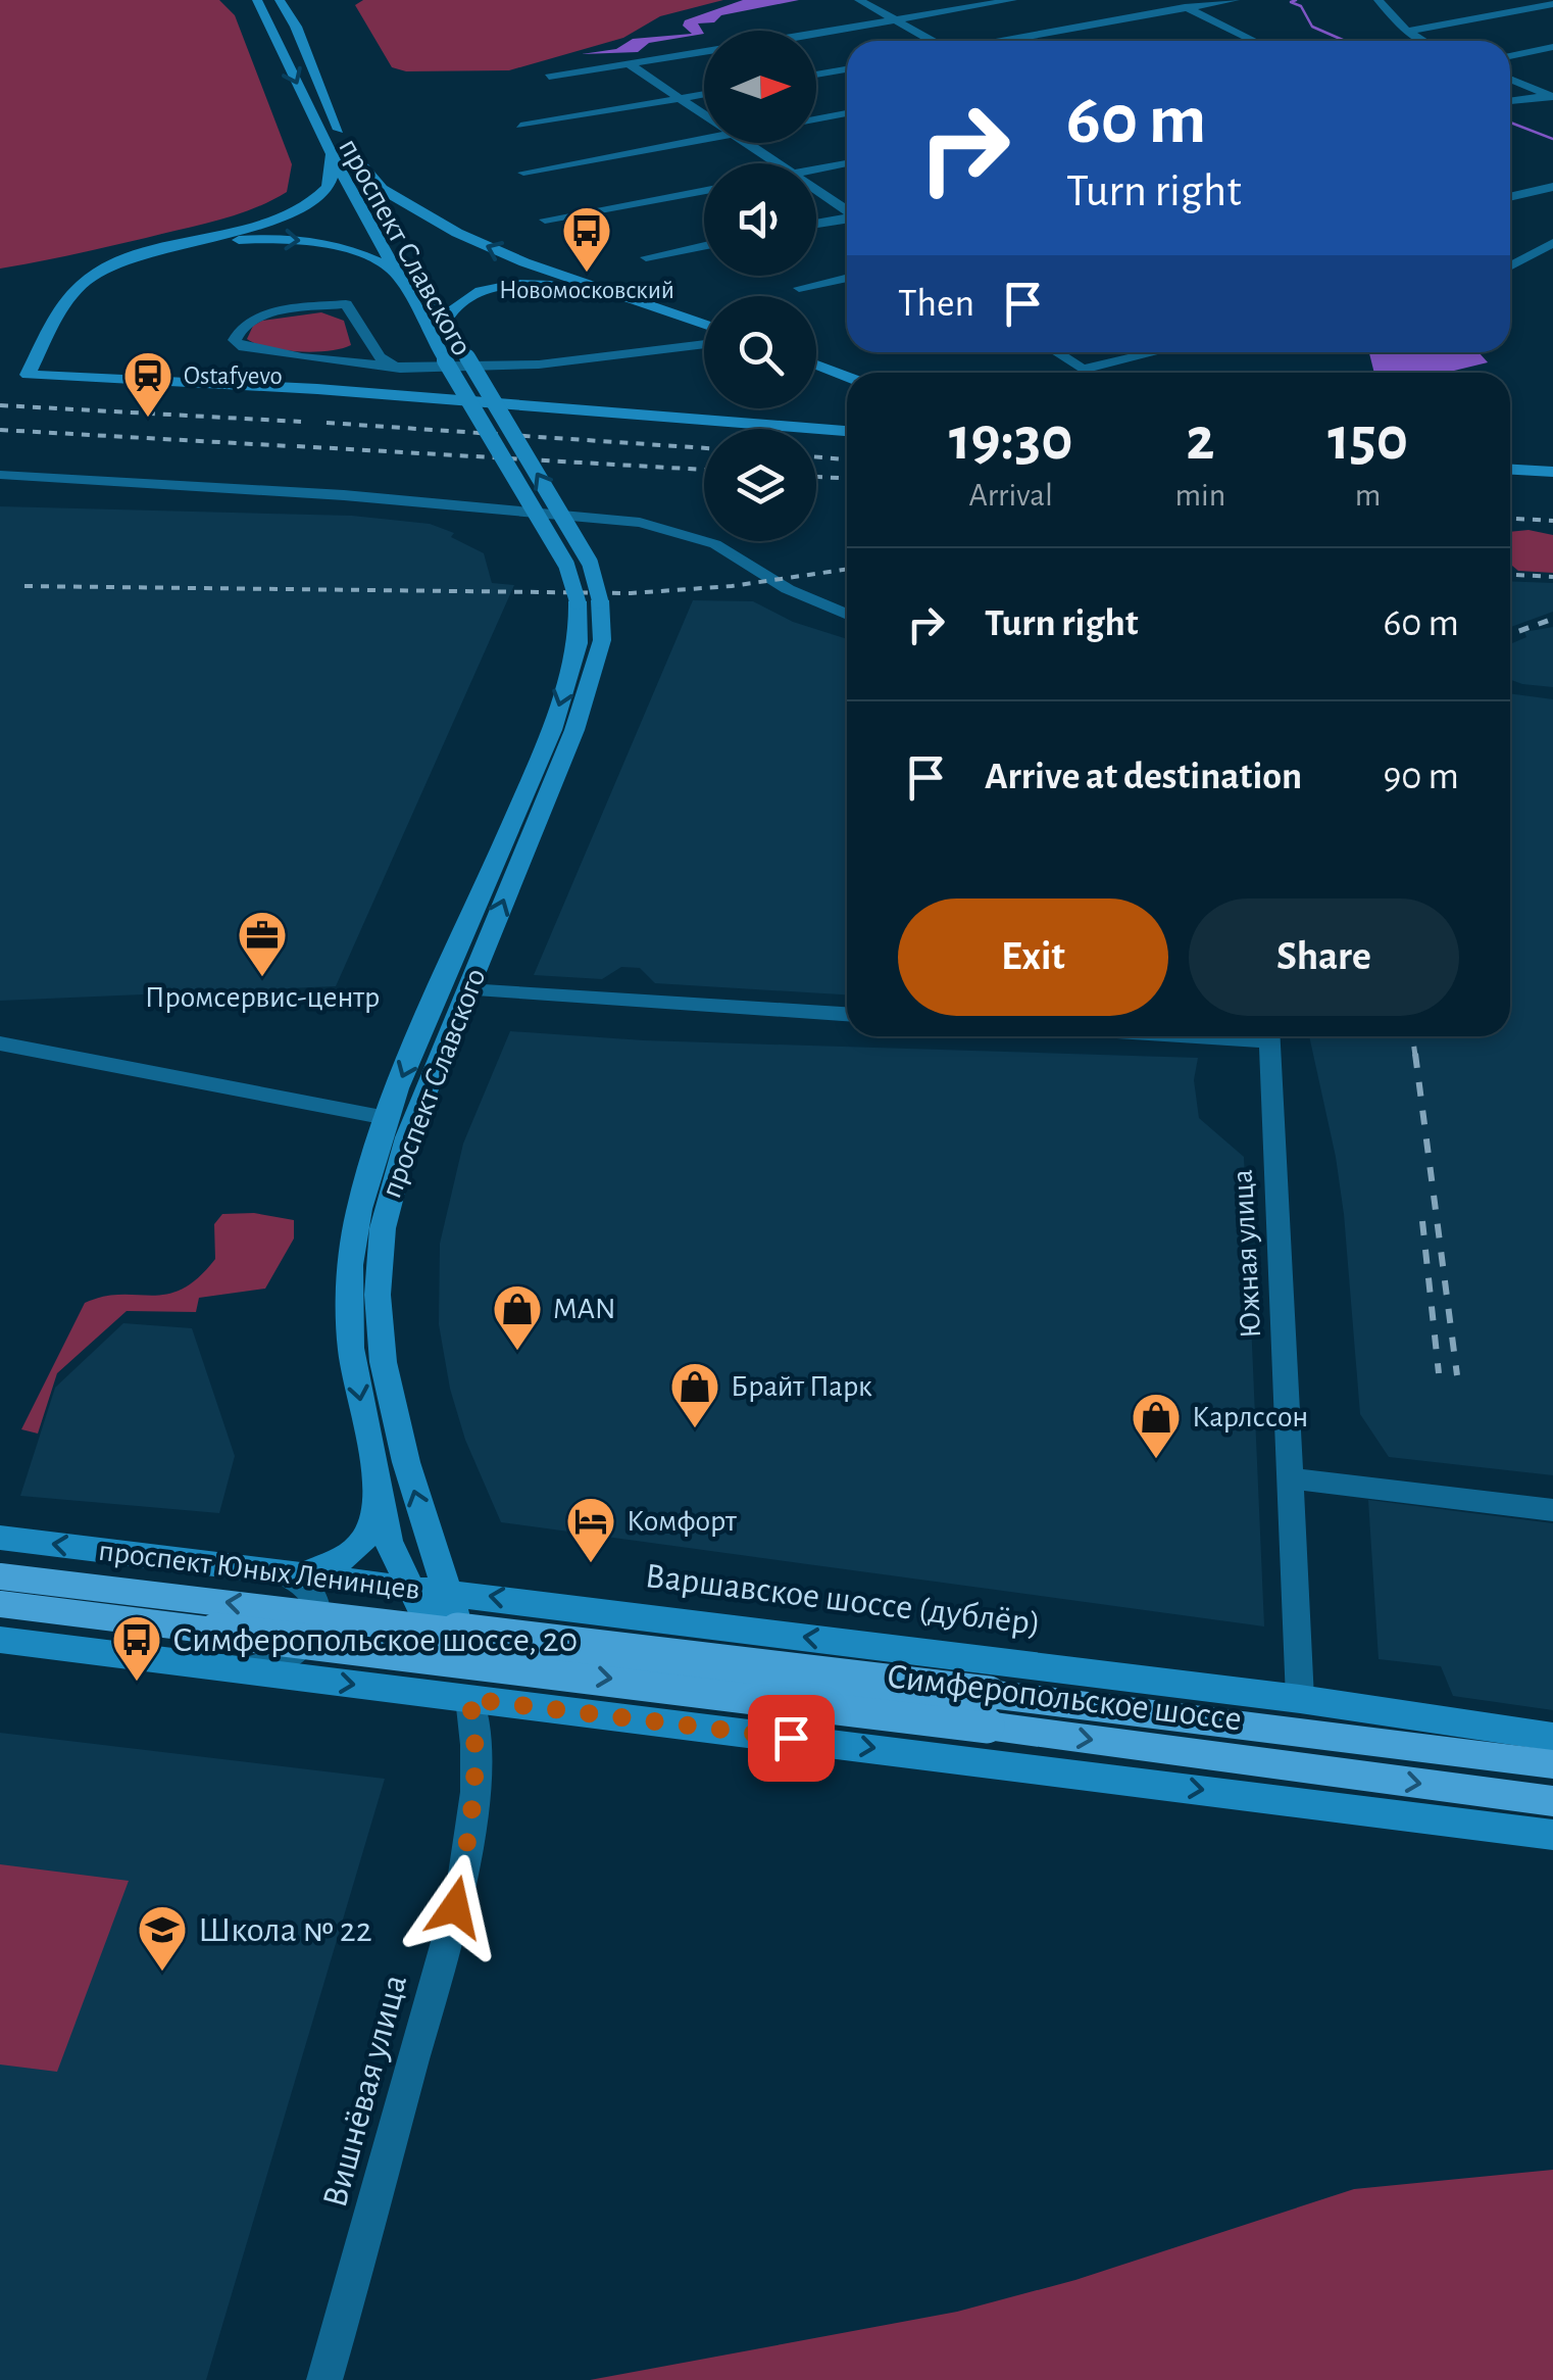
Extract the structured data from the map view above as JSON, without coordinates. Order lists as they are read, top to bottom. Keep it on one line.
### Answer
{"streets":{"main road":["проспект Славского","проспект Юных Ленинцев","Варшавское шоссе (дублёр)","Симферопольское шоссе"],"street":["Южная улица","Вишнёвая улица"]},"crossings":[["проспект Славского","Варшавское шоссе (дублёр)"],["проспект Славского","Вишнёвая улица"],["Южная улица","Варшавское шоссе (дублёр)"],["проспект Юных Ленинцев","Симферопольское шоссе"]],"places":{"bus stop":["Новомосковский","Симферопольское шоссе, 20"],"station":["Ostafyevo"],"office":["Промсервис-центр"],"shop":["MAN","Брайт Парк","Карлссон"],"hotel":["Комфорт"],"school or university":["Школа № 22"]},"north":"right","page":{"turn":["60 m","Turn right"],"then":"Then","eta":["19:30","Arrival","2","min","150","m"],"list":[{"name":"Turn right","value":"60 m"},{"name":"Arrive at destination","value":"90 m"}],"buttons":["Exit","Share"]}}
